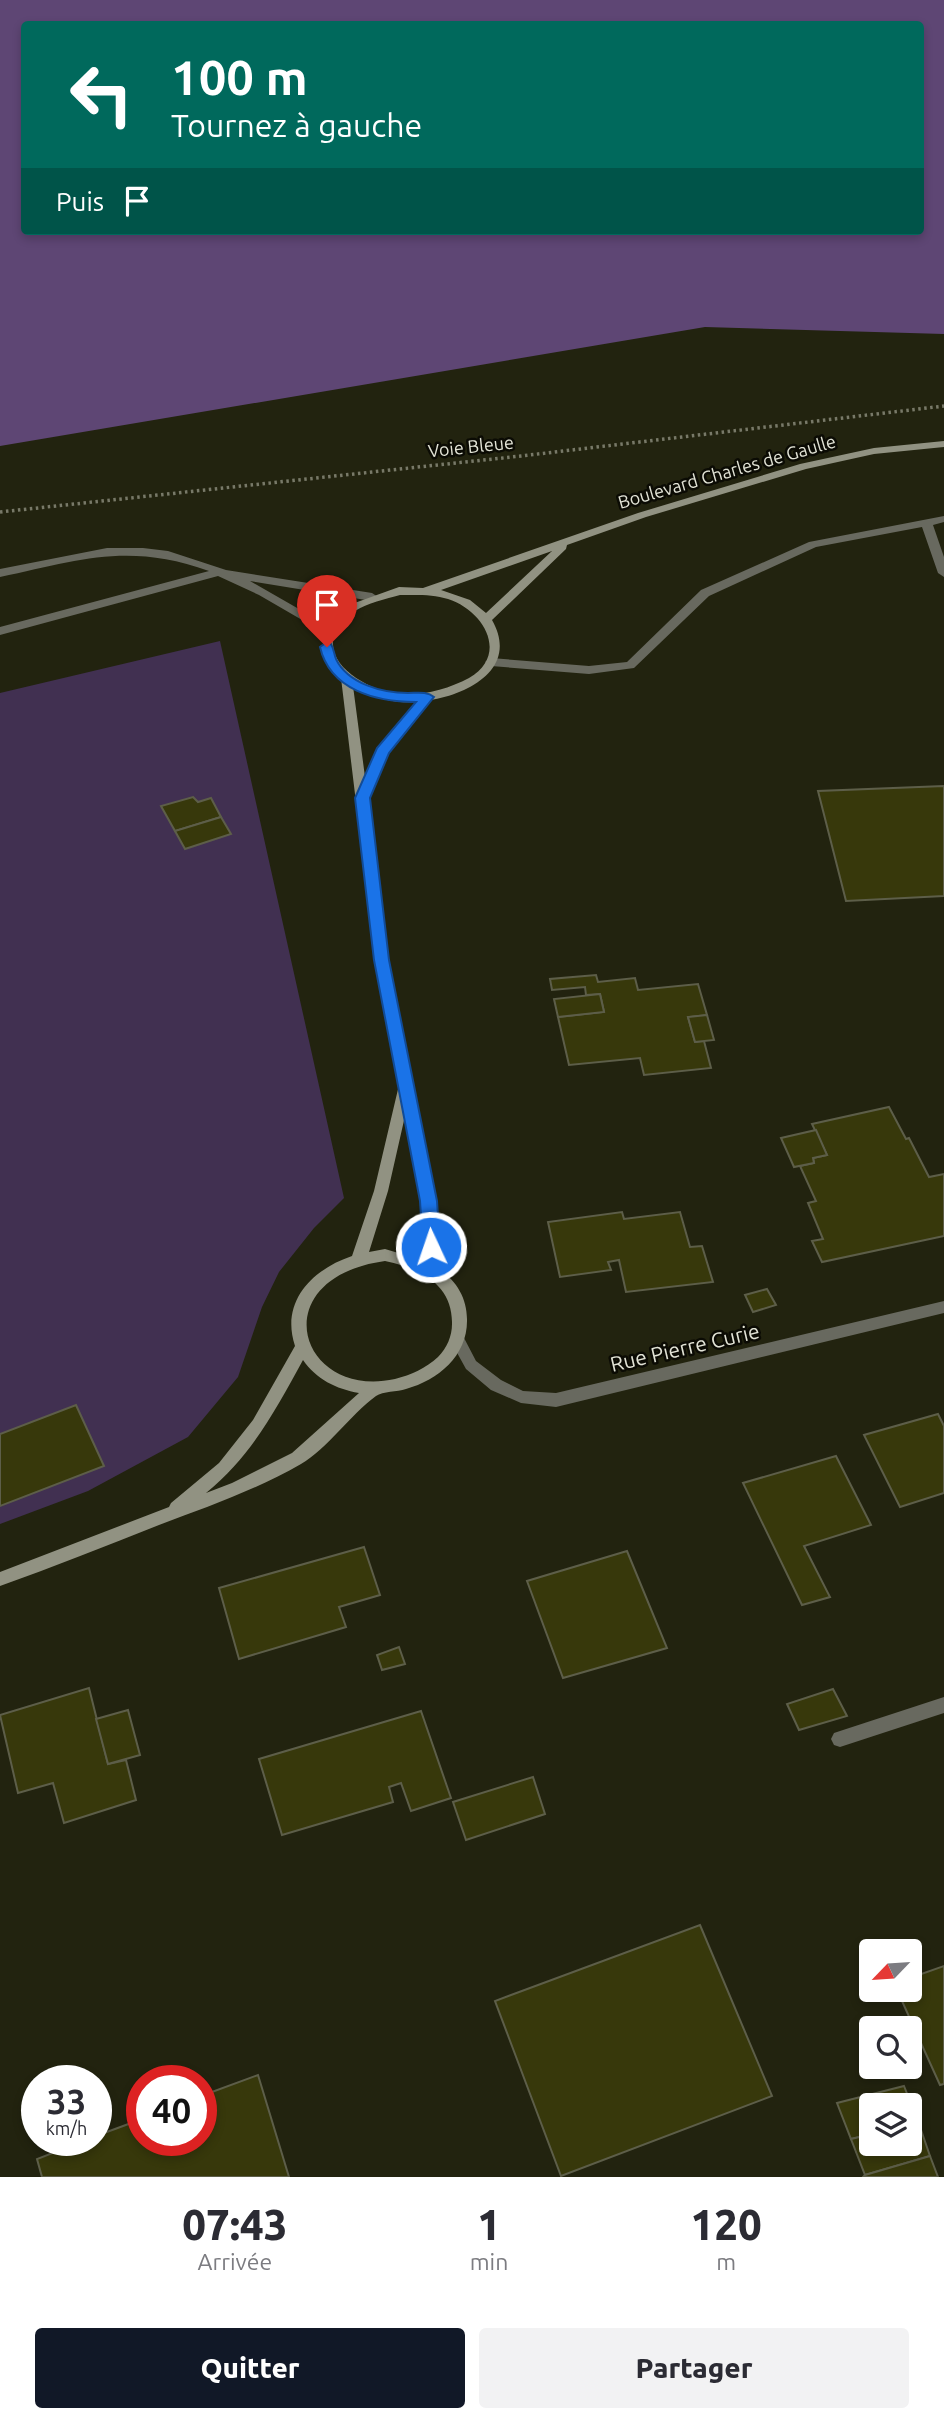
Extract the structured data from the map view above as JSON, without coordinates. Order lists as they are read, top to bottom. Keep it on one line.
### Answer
{"streets":{"street":["Boulevard Charles de Gaulle","Rue Pierre Curie"],"path":["Voie Bleue"]},"north":"bottom left","page":{"turn":["100 m","Tournez à gauche"],"then":"Puis","speed":"33 km/h","limit":"40","eta":["07:43","Arrivée","1","min","120","m"],"buttons":["Quitter","Partager"]}}
